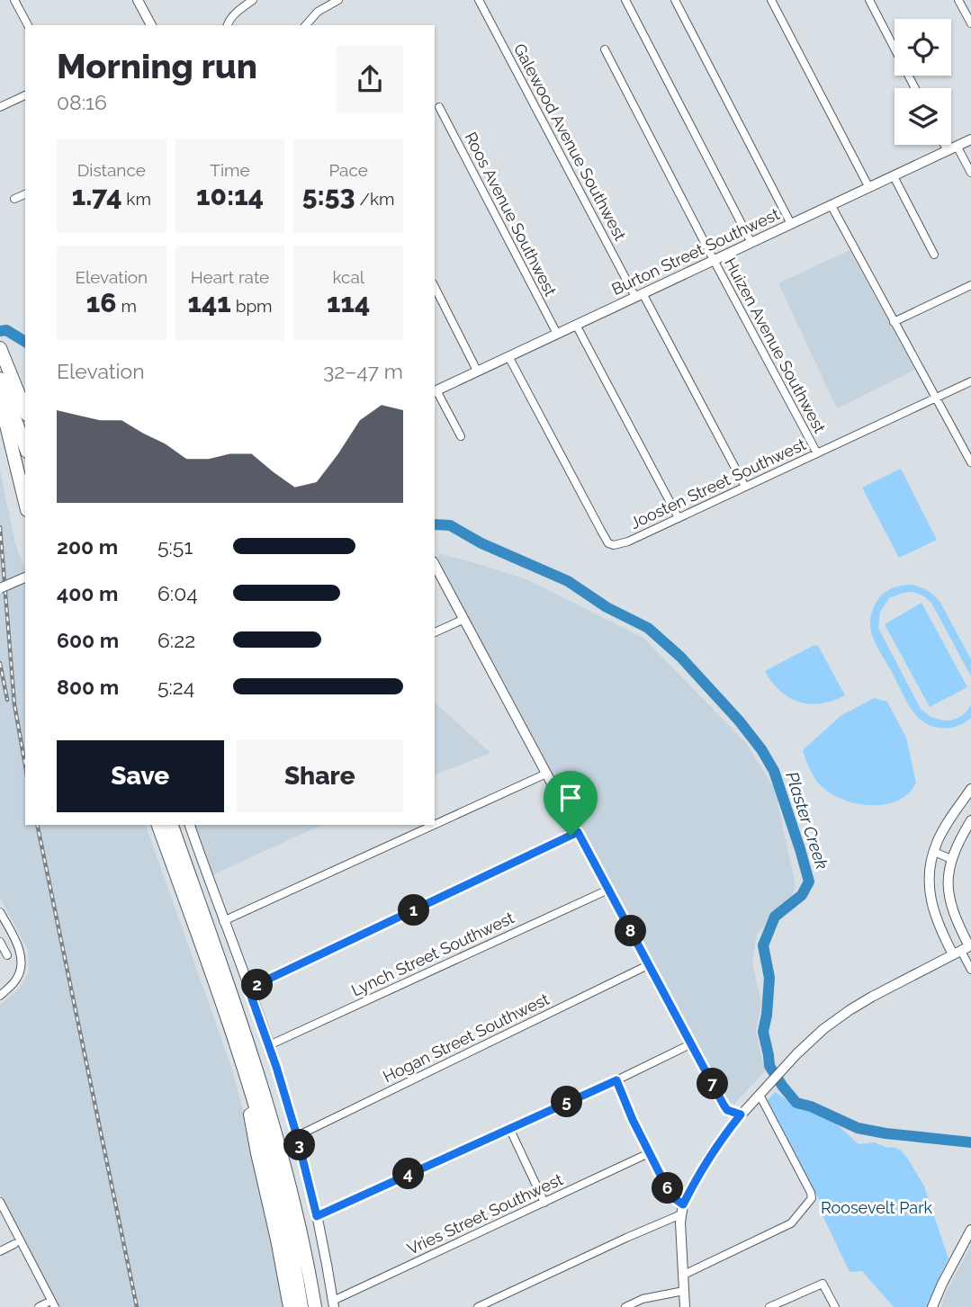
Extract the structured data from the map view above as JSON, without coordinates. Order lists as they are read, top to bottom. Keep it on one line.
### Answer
{"streets":{"main road":["Burton Street Southwest"],"street":["Galewood Avenue Southwest","Roos Avenue Southwest","Huizen Avenue Southwest","Joosten Street Southwest","Lynch Street Southwest","Hogan Street Southwest","Vries Street Southwest"]},"crossings":[["Galewood Avenue Southwest","Burton Street Southwest"],["Galewood Avenue Southwest","Joosten Street Southwest"],["Roos Avenue Southwest","Burton Street Southwest"],["Burton Street Southwest","Huizen Avenue Southwest"],["Burton Street Southwest","Joosten Street Southwest"],["Huizen Avenue Southwest","Joosten Street Southwest"]],"water":["Plaster Creek"],"parks":["Roosevelt Park"],"page":{"heading":["Morning run","08:16"],"stats":[["Distance","1.74 km"],["Time","10:14"],["Pace","5:53 /km"],["Elevation","16 m"],["Heart rate","141 bpm"],["kcal","114"]],"chart":["Elevation","32–47 m"],"list":[{"name":"200 m","note":"5:51"},{"name":"400 m","note":"6:04"},{"name":"600 m","note":"6:22"},{"name":"800 m","note":"5:24"}],"buttons":["Save","Share"],"pins":["1","8","2","7","5","3","4","6"]}}
